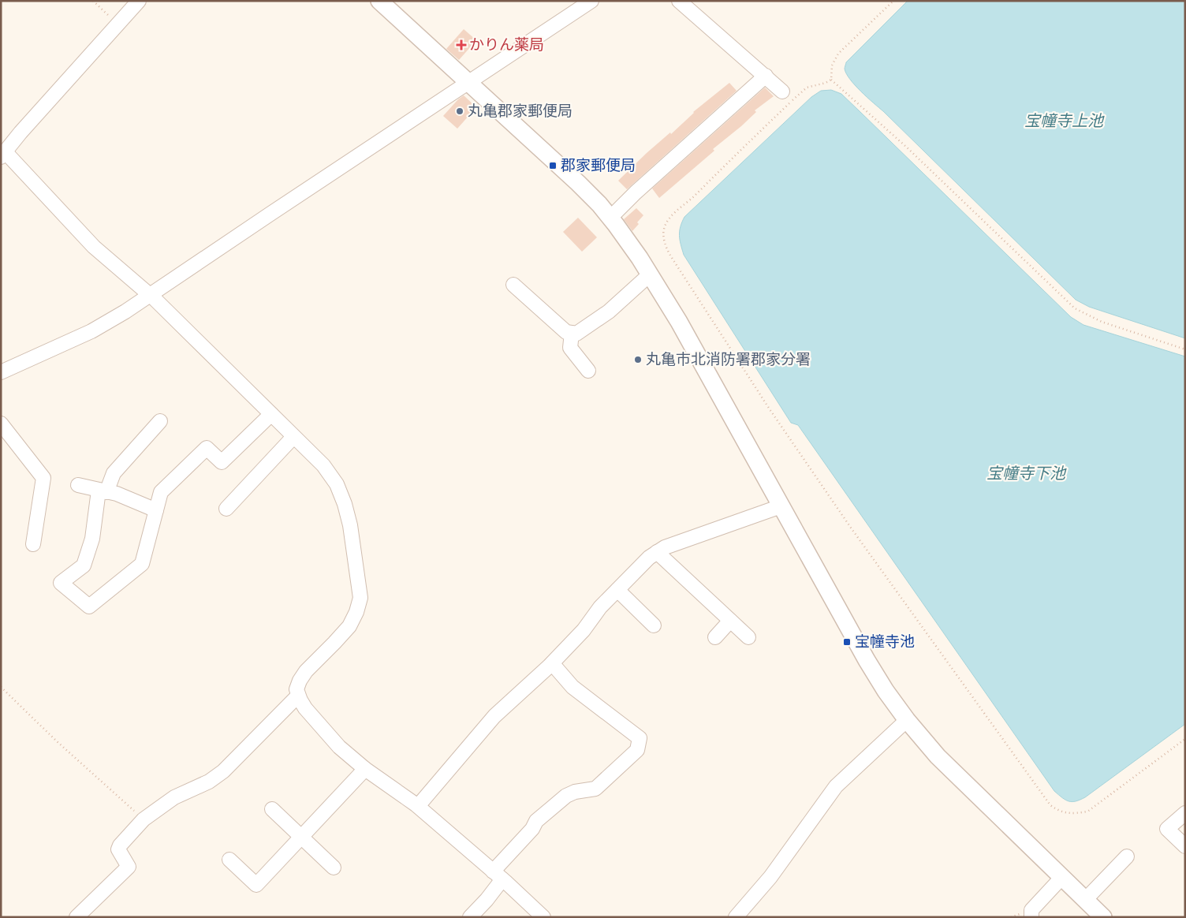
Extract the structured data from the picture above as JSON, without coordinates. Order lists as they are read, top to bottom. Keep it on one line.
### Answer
{"water":["宝幢寺上池","宝幢寺下池"],"places":{"health":["かりん薬局"],"other":["丸亀郡家郵便局","丸亀市北消防署郡家分署"],"transit":["郡家郵便局","宝幢寺池"]}}
